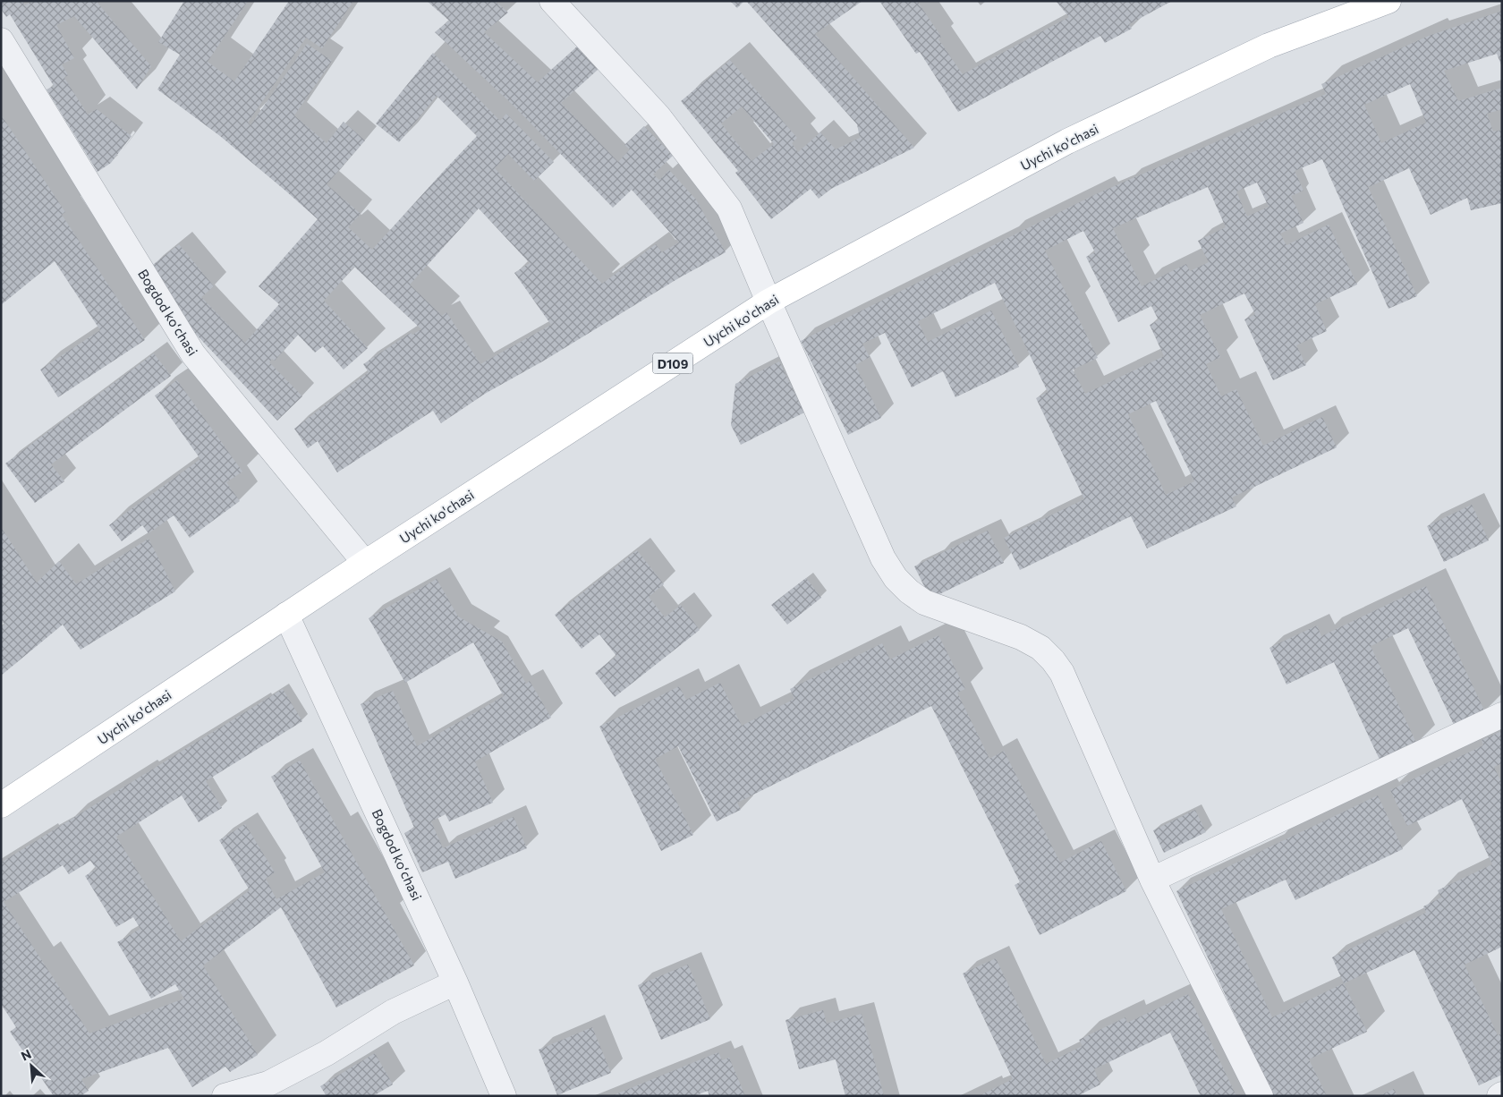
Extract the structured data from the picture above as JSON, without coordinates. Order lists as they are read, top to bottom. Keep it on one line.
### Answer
{"streets":{"main road":["Uychi ko'chasi","D109"],"street":["Bogdod koʻchasi"]},"crossings":[["Uychi ko'chasi","Bogdod koʻchasi"]],"north":"top left"}
